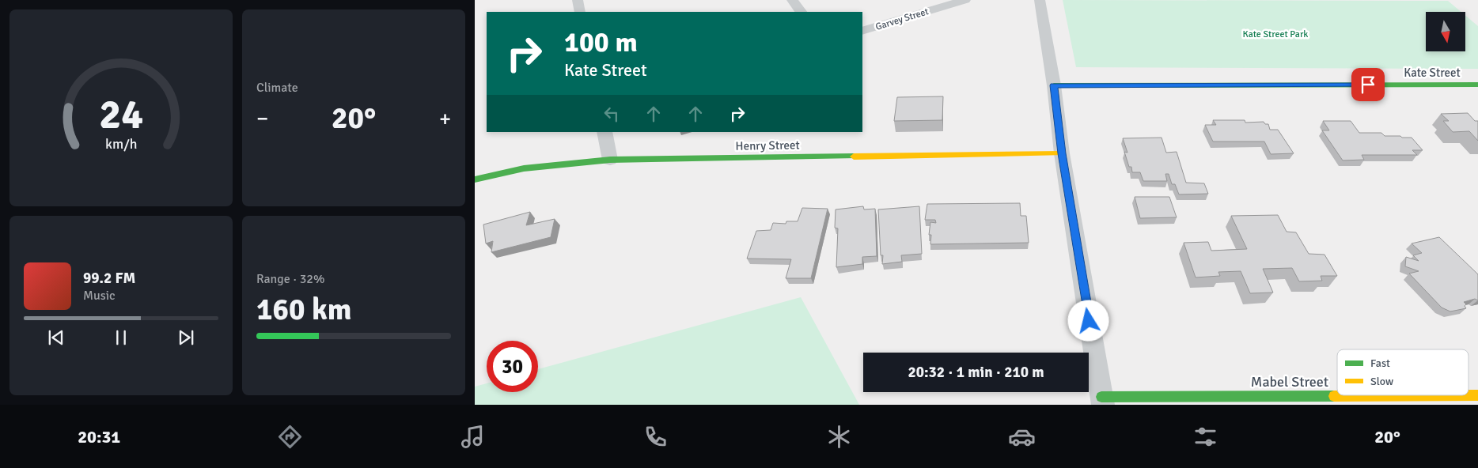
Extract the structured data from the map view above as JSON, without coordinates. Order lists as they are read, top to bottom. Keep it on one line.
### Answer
{"streets":{"street":["Garvey Street","Kate Street","Henry Street","Mabel Street"]},"parks":["Kate Street Park"],"legend":["Fast","Slow"],"north":"bottom","page":{"tile":["Climate",["Range · 32%","160 km"]],"turn":["100 m","Kate Street"],"heat":["−","20°","+"],"song":["99.2 FM","Music"],"limit":"30","trip":"20:32 · 1 min · 210 m","tabs":["20:31","20°"],"gauge":["24","km/h"]}}
